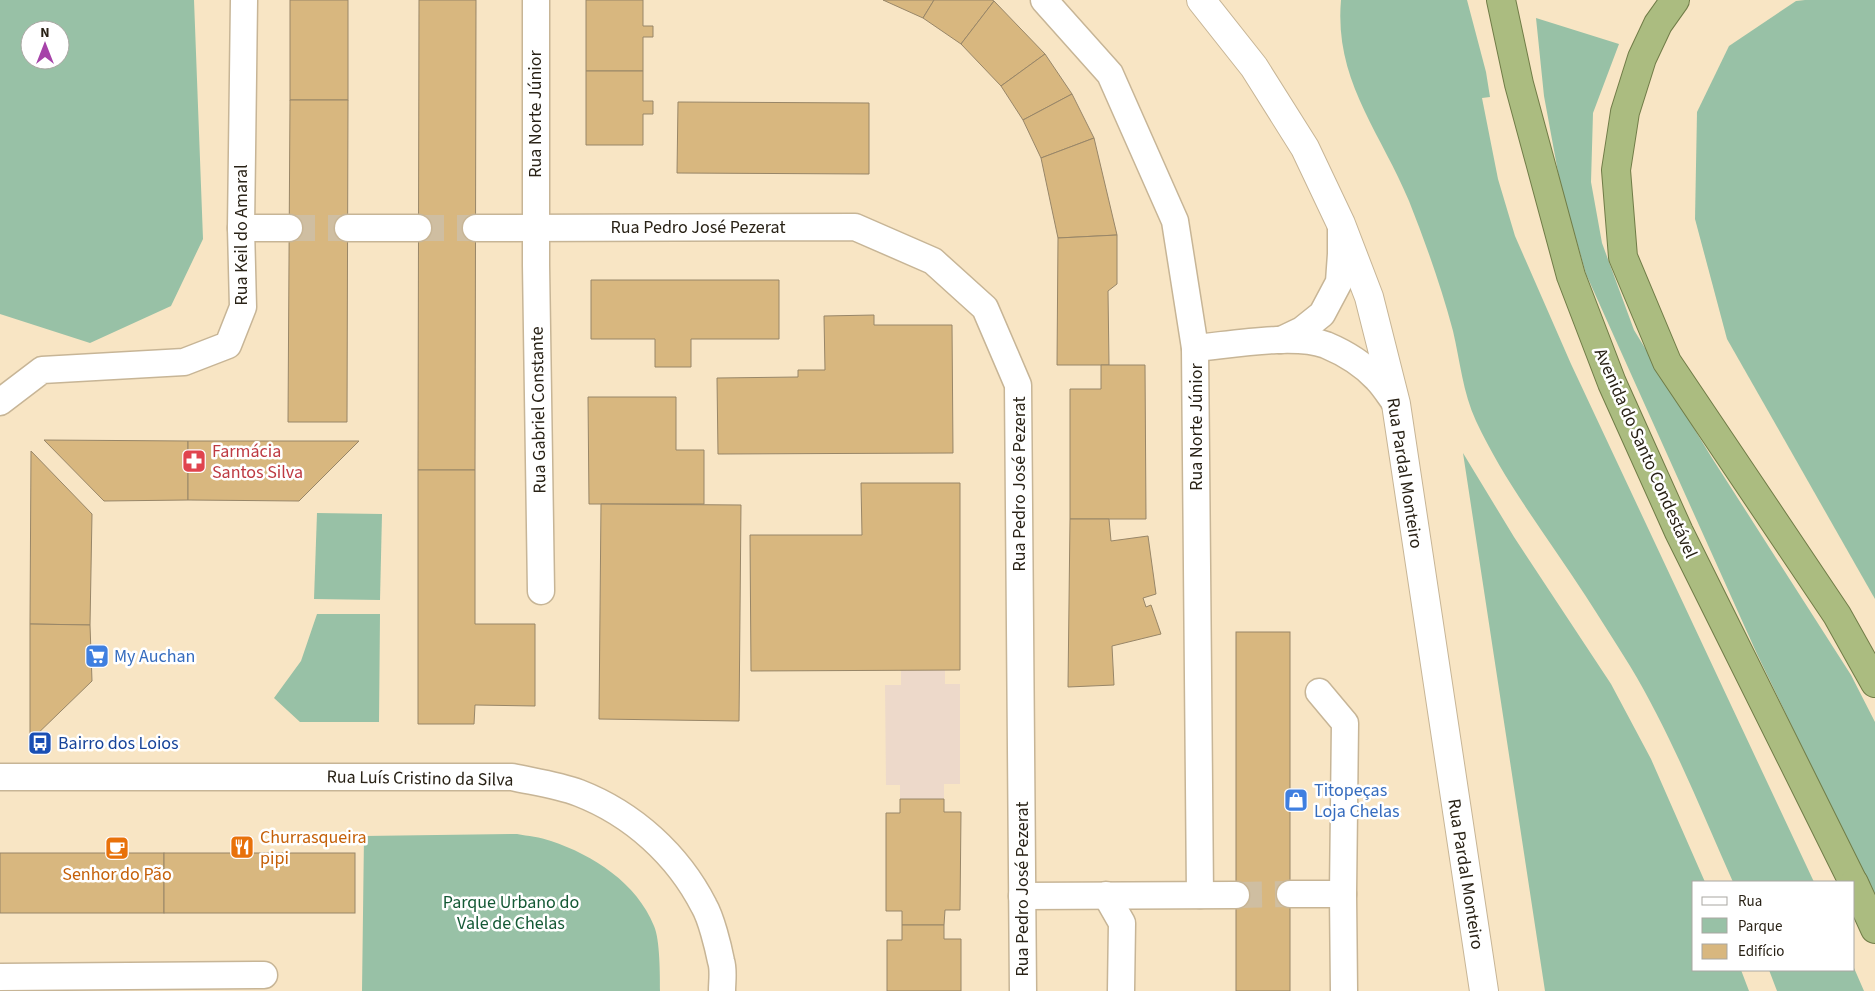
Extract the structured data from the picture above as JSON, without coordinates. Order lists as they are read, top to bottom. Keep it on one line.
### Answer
{"streets":{"highway":["Avenida do Santo Condestável"],"street":["Rua Norte Júnior","Rua Pedro José Pezerat","Rua Keil do Amaral","Rua Gabriel Constante","Rua Pardal Monteiro","Rua Luís Cristino da Silva"]},"crossings":[["Rua Norte Júnior","Rua Pedro José Pezerat"],["Rua Norte Júnior","Rua Gabriel Constante"],["Rua Pedro José Pezerat","Rua Gabriel Constante"]],"parks":["Parque Urbano do Vale de Chelas"],"places":{"pharmacy":["Farmácia Santos Silva"],"supermarket":["My Auchan"],"bus stop":["Bairro dos Loios"],"shop":["Titopeças Loja Chelas"],"restaurant":["Churrasqueira pipi"],"cafe":["Senhor do Pão"]},"legend":["Rua","Parque","Edifício"],"north":"top"}
